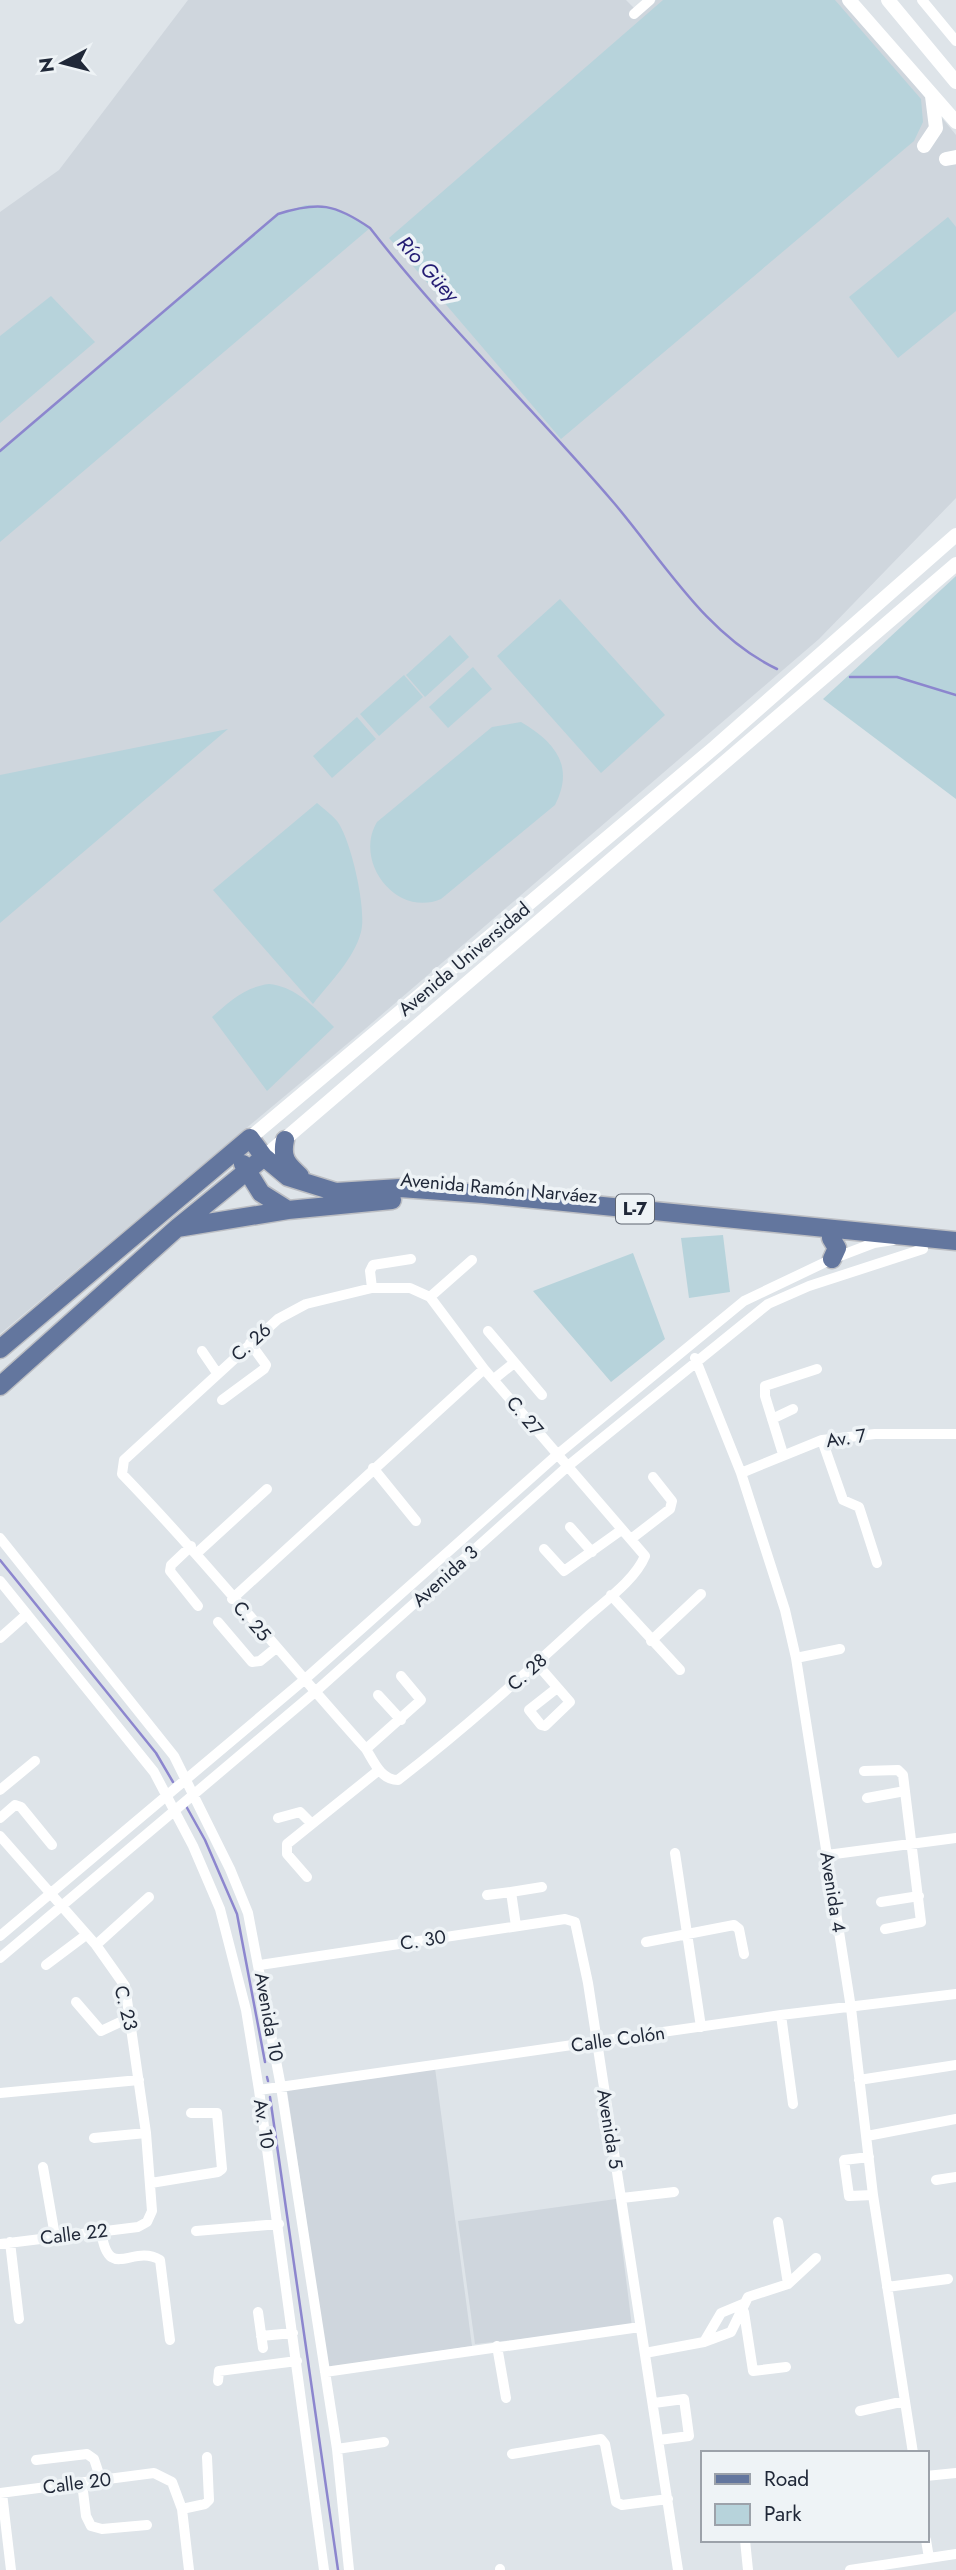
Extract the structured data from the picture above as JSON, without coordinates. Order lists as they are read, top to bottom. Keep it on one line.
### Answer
{"streets":{"main road":["Avenida Universidad","Avenida Ramón Narváez","L-7"],"street":["C. 26","C. 27","Av. 7","Avenida 3","C. 25","C. 28","Avenida 4","C. 30","C. 23","Avenida 10","Calle Colón","Av. 10","Avenida 5","Calle 22","Calle 20"]},"crossings":[["Avenida Universidad","Avenida Ramón Narváez"],["Avenida Ramón Narváez","Avenida 3"],["C. 26","C. 27"],["C. 26","C. 25"],["C. 27","Avenida 3"],["C. 27","C. 28"],["Av. 7","Avenida 4"],["Avenida 3","C. 25"],["Avenida 3","Avenida 4"],["Avenida 3","C. 23"],["Avenida 3","Avenida 10"],["Avenida 3","Av. 10"],["C. 25","C. 28"],["Avenida 4","Calle Colón"],["C. 30","Avenida 10"],["C. 30","Avenida 5"],["C. 23","Calle 22"],["Avenida 10","Calle Colón"],["Calle Colón","Av. 10"],["Calle Colón","Avenida 5"]],"water":["Río Güey"],"legend":["Road","Park"],"north":"left"}
